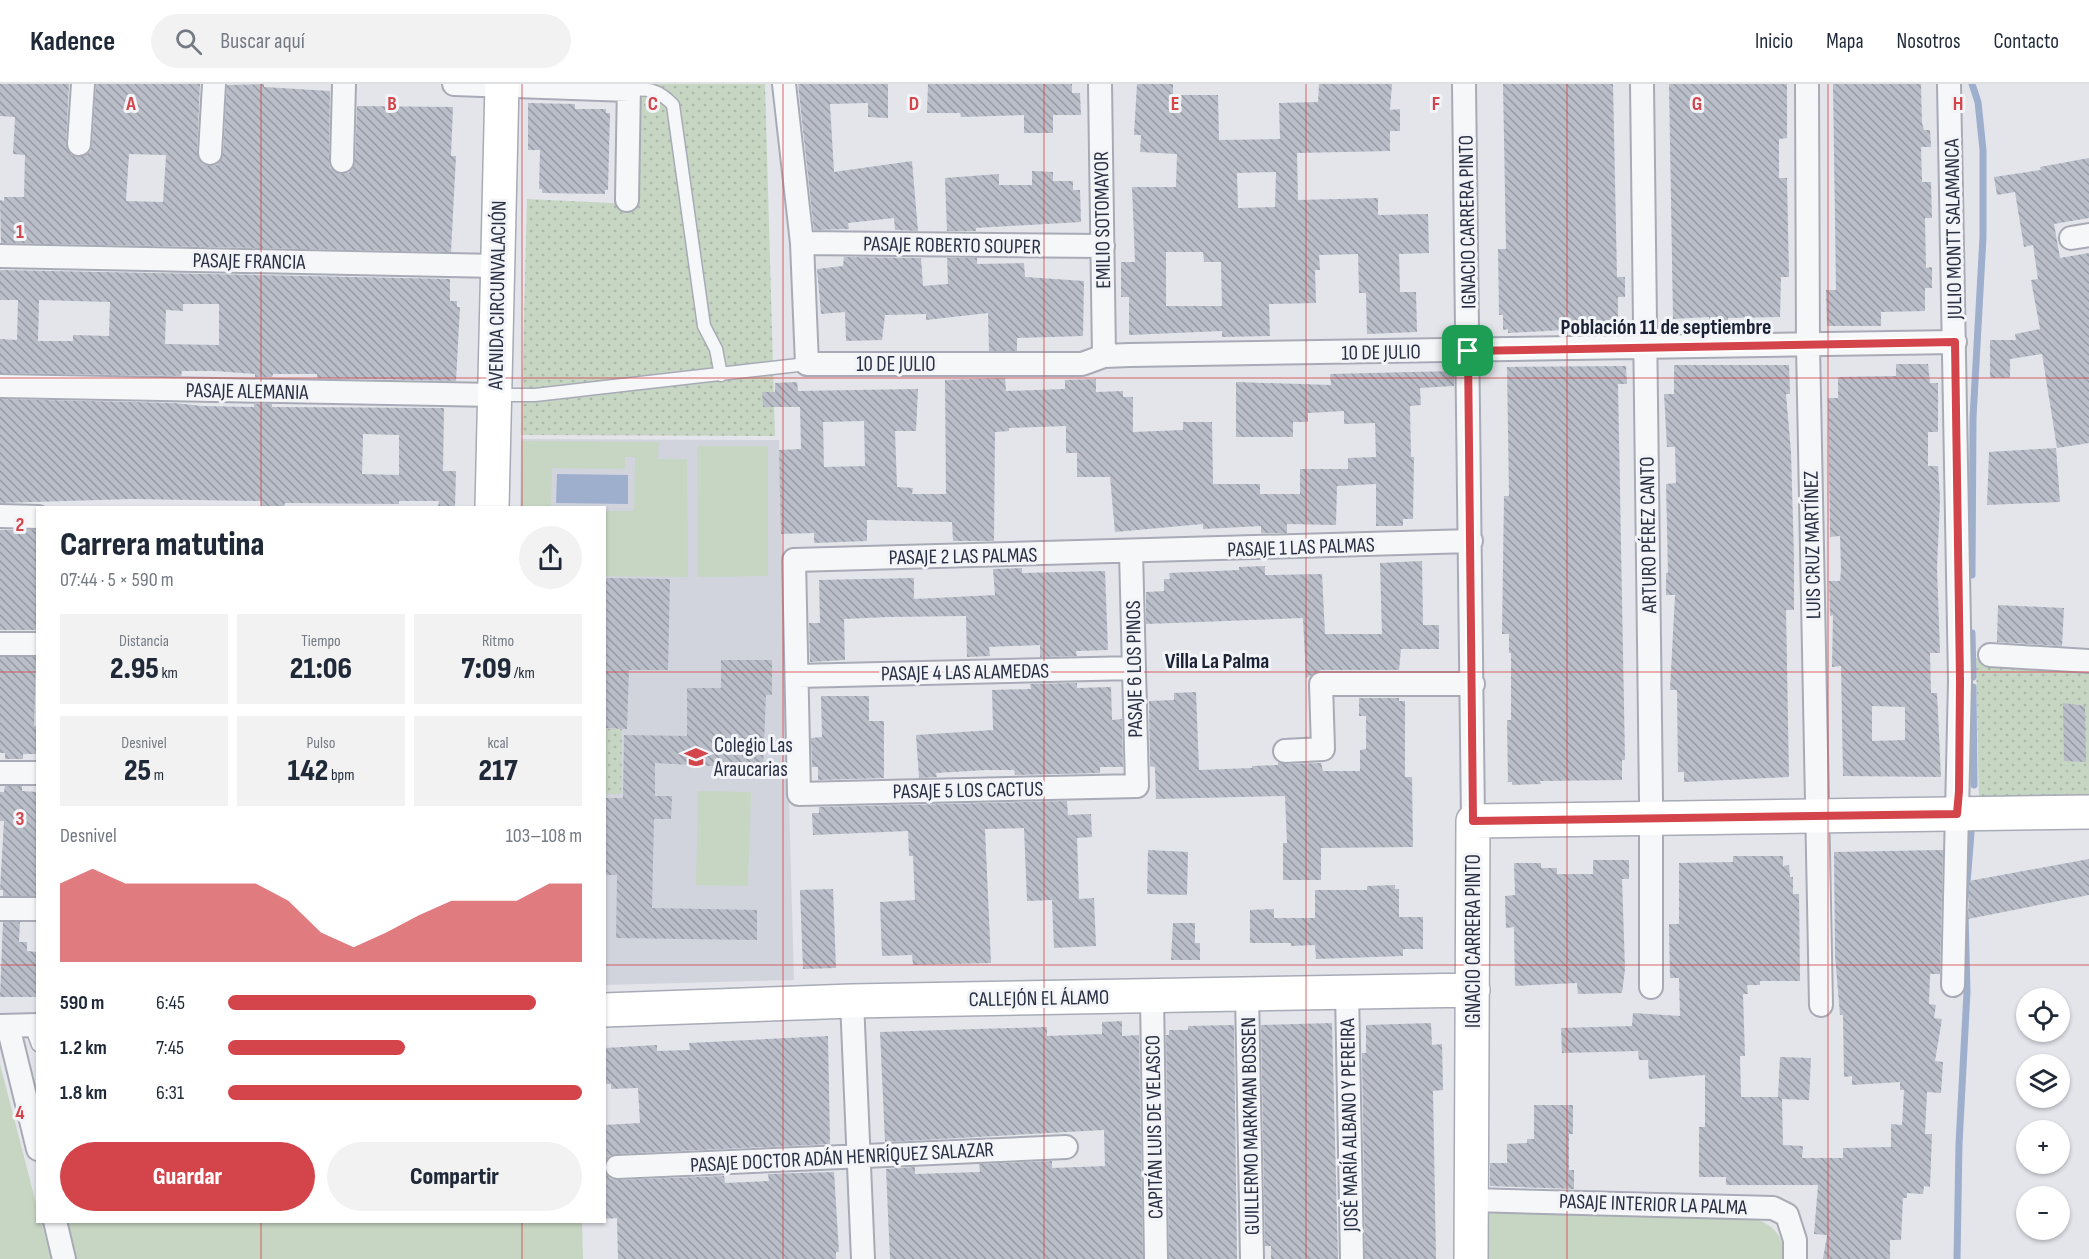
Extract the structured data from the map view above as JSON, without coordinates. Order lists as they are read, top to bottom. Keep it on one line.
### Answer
{"streets":{"street":["EMILIO SOTOMAYOR","IGNACIO CARRERA PINTO","JULIO MONTT SALAMANCA","PASAJE ROBERTO SOUPER","PASAJE FRANCIA","AVENIDA CIRCUNVALACIÓN","10 DE JULIO","PASAJE ALEMANIA","ARTURO PÉREZ CANTO","LUIS CRUZ MARTÍNEZ","PASAJE 1 LAS PALMAS","PASAJE 2 LAS PALMAS","PASAJE 6 LOS PINOS","PASAJE 4 LAS ALAMEDAS","PASAJE 5 LOS CACTUS","CALLEJÓN EL ÁLAMO","JOSÉ MARÍA ALBANO Y PEREIRA","GUILLERMO MARKMAN BOSSEN","CAPITÁN LUIS DE VELASCO","PASAJE DOCTOR ADÁN HENRÍQUEZ SALAZAR","PASAJE INTERIOR LA PALMA"]},"crossings":[["EMILIO SOTOMAYOR","PASAJE ROBERTO SOUPER"],["EMILIO SOTOMAYOR","10 DE JULIO"],["IGNACIO CARRERA PINTO","10 DE JULIO"],["IGNACIO CARRERA PINTO","PASAJE 1 LAS PALMAS"],["IGNACIO CARRERA PINTO","CALLEJÓN EL ÁLAMO"],["IGNACIO CARRERA PINTO","PASAJE INTERIOR LA PALMA"],["JULIO MONTT SALAMANCA","10 DE JULIO"],["PASAJE FRANCIA","AVENIDA CIRCUNVALACIÓN"],["AVENIDA CIRCUNVALACIÓN","PASAJE ALEMANIA"],["10 DE JULIO","ARTURO PÉREZ CANTO"],["10 DE JULIO","LUIS CRUZ MARTÍNEZ"],["PASAJE 1 LAS PALMAS","PASAJE 2 LAS PALMAS"],["PASAJE 1 LAS PALMAS","PASAJE 6 LOS PINOS"],["PASAJE 2 LAS PALMAS","PASAJE 6 LOS PINOS"],["PASAJE 2 LAS PALMAS","PASAJE 4 LAS ALAMEDAS"],["PASAJE 2 LAS PALMAS","PASAJE 5 LOS CACTUS"],["PASAJE 6 LOS PINOS","PASAJE 4 LAS ALAMEDAS"],["PASAJE 6 LOS PINOS","PASAJE 5 LOS CACTUS"],["PASAJE 4 LAS ALAMEDAS","PASAJE 5 LOS CACTUS"],["CALLEJÓN EL ÁLAMO","JOSÉ MARÍA ALBANO Y PEREIRA"],["CALLEJÓN EL ÁLAMO","GUILLERMO MARKMAN BOSSEN"],["CALLEJÓN EL ÁLAMO","CAPITÁN LUIS DE VELASCO"]],"districts":["Población 11 de septiembre","Villa La Palma"],"places":{"school or university":["Colegio Las Araucarias"]},"page":{"header":"Kadence","search":"Buscar aquí","nav":["Inicio","Mapa","Nosotros","Contacto"],"heading":["Carrera matutina","07:44 · 5 × 590 m"],"stats":[["Distancia","2.95 km"],["Tiempo","21:06"],["Ritmo","7:09 /km"],["Desnivel","25 m"],["Pulso","142 bpm"],["kcal","217"]],"chart":["Desnivel","103–108 m"],"list":[{"name":"590 m","note":"6:45"},{"name":"1.2 km","note":"7:45"},{"name":"1.8 km","note":"6:31"}],"map_buttons":["+","−"],"buttons":["Guardar","Compartir"]},"grid":{"columns":["A","B","C","D","E","F","G","H"],"rows":["1","2","3","4"]}}
